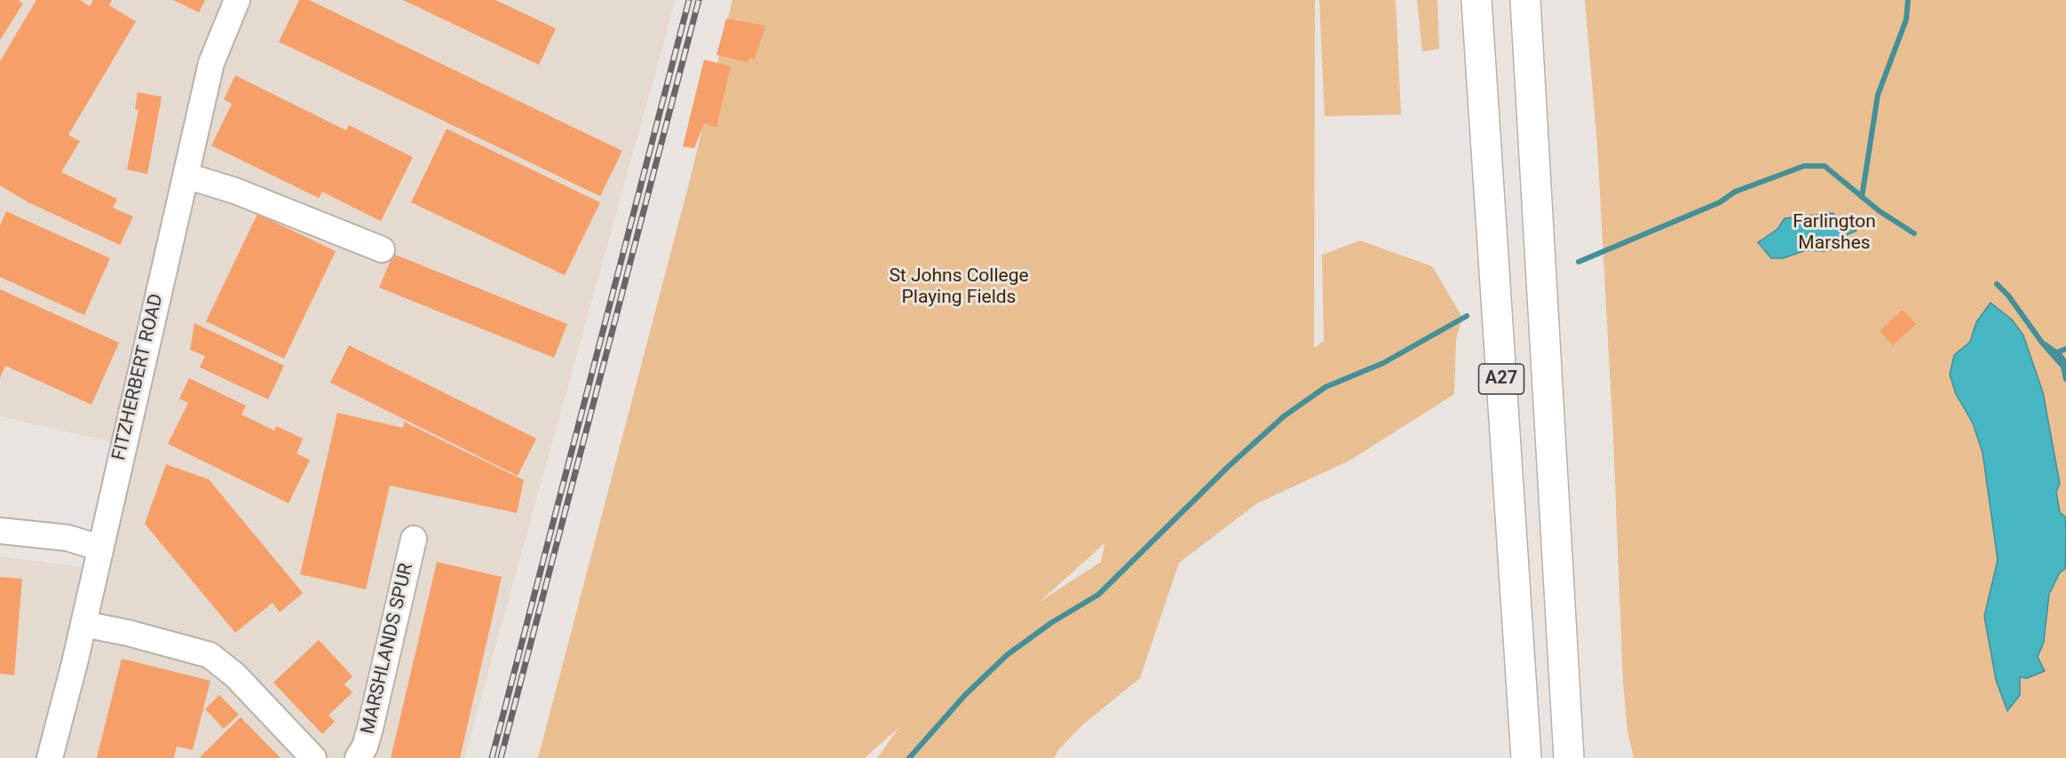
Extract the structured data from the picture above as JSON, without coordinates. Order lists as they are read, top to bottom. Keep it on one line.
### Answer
{"streets":{"highway":["A27"],"street":["FITZHERBERT ROAD","MARSHLANDS SPUR"]},"parks":["Farlington Marshes","St Johns College Playing Fields"]}
